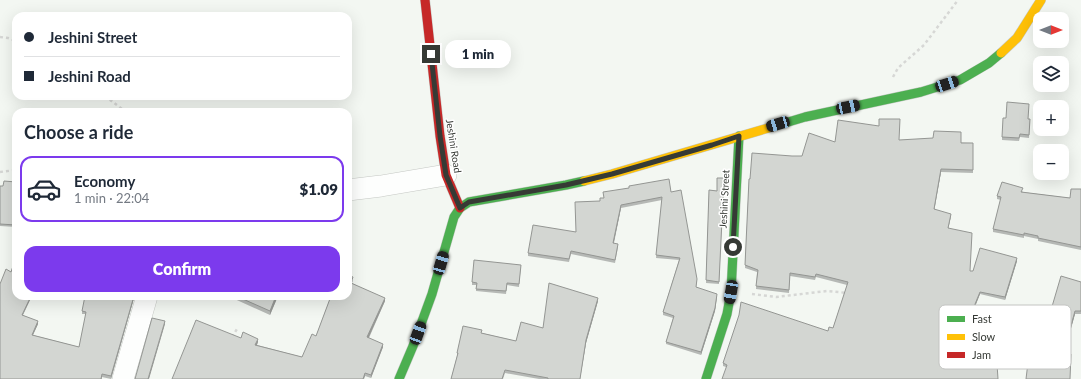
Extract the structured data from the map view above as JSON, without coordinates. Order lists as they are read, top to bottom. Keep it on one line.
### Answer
{"streets":{"street":["Jeshini Road","Jeshini Street"]},"legend":["Fast","Slow","Jam"],"north":"right","page":{"map_buttons":["+","−"],"banner":["Jeshini Street","Jeshini Road"],"bubble":"1 min","heading":"Choose a ride","list":[{"name":"Economy","note":"1 min · 22:04","value":"$1.09"}],"buttons":"Confirm"}}
